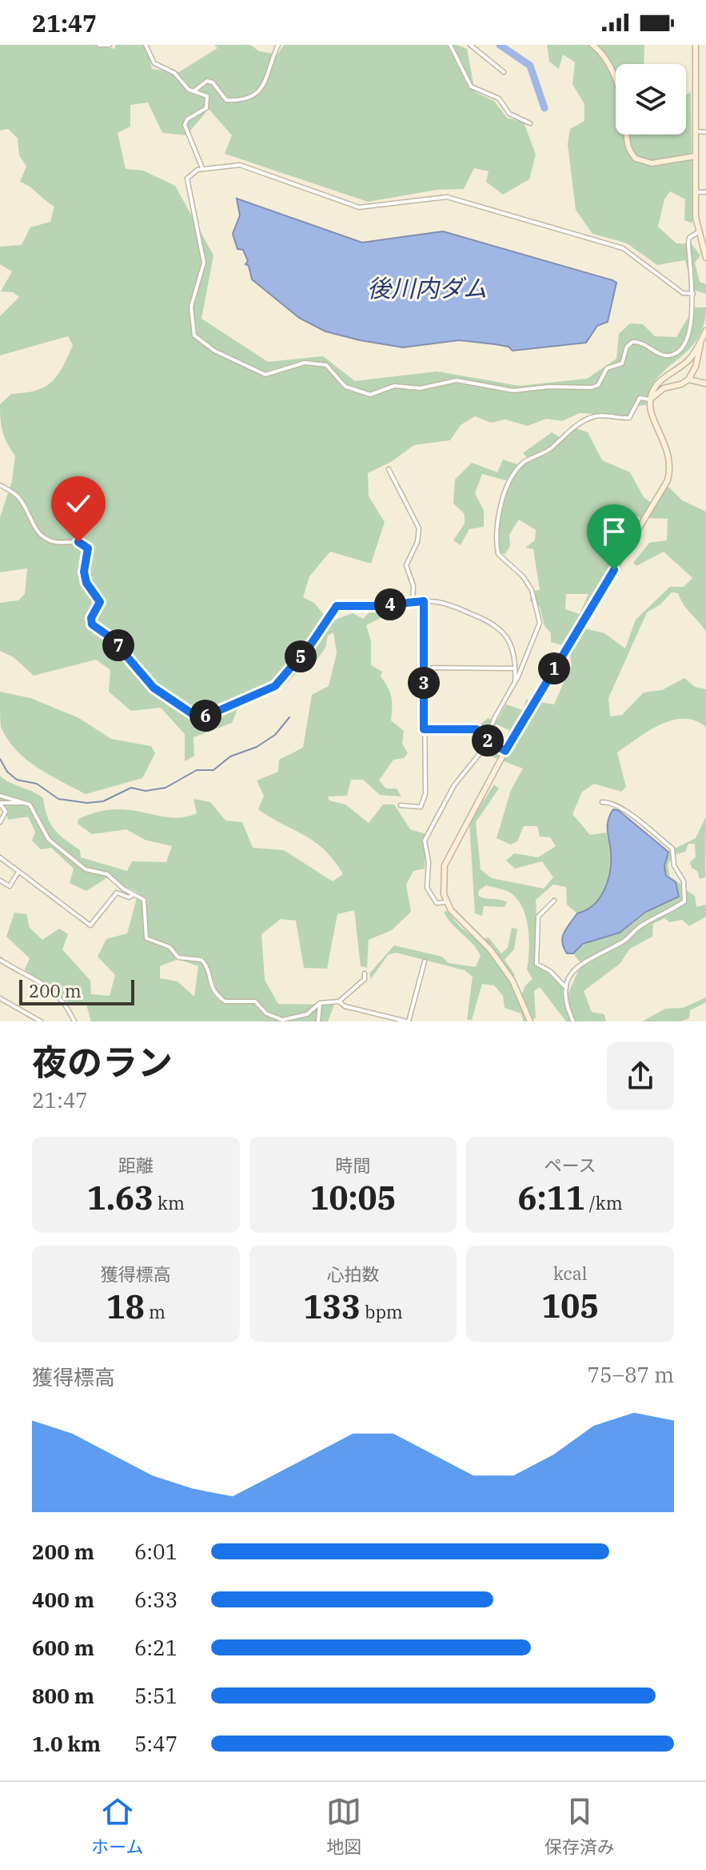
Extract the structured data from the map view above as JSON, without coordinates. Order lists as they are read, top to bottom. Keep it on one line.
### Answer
{"water":["後川内ダム"],"scale_bar":"200 m","page":{"status":"21:47","pins":["4","7","5","1","3","6","2"],"scale":"200 m","heading":["夜のラン","21:47"],"stats":[["距離","1.63 km"],["時間","10:05"],["ペース","6:11 /km"],["獲得標高","18 m"],["心拍数","133 bpm"],["kcal","105"]],"chart":["獲得標高","75–87 m"],"list":[{"name":"200 m","note":"6:01"},{"name":"400 m","note":"6:33"},{"name":"600 m","note":"6:21"},{"name":"800 m","note":"5:51"},{"name":"1.0 km","note":"5:47"}],"tabs":["ホーム","地図","保存済み"]}}
